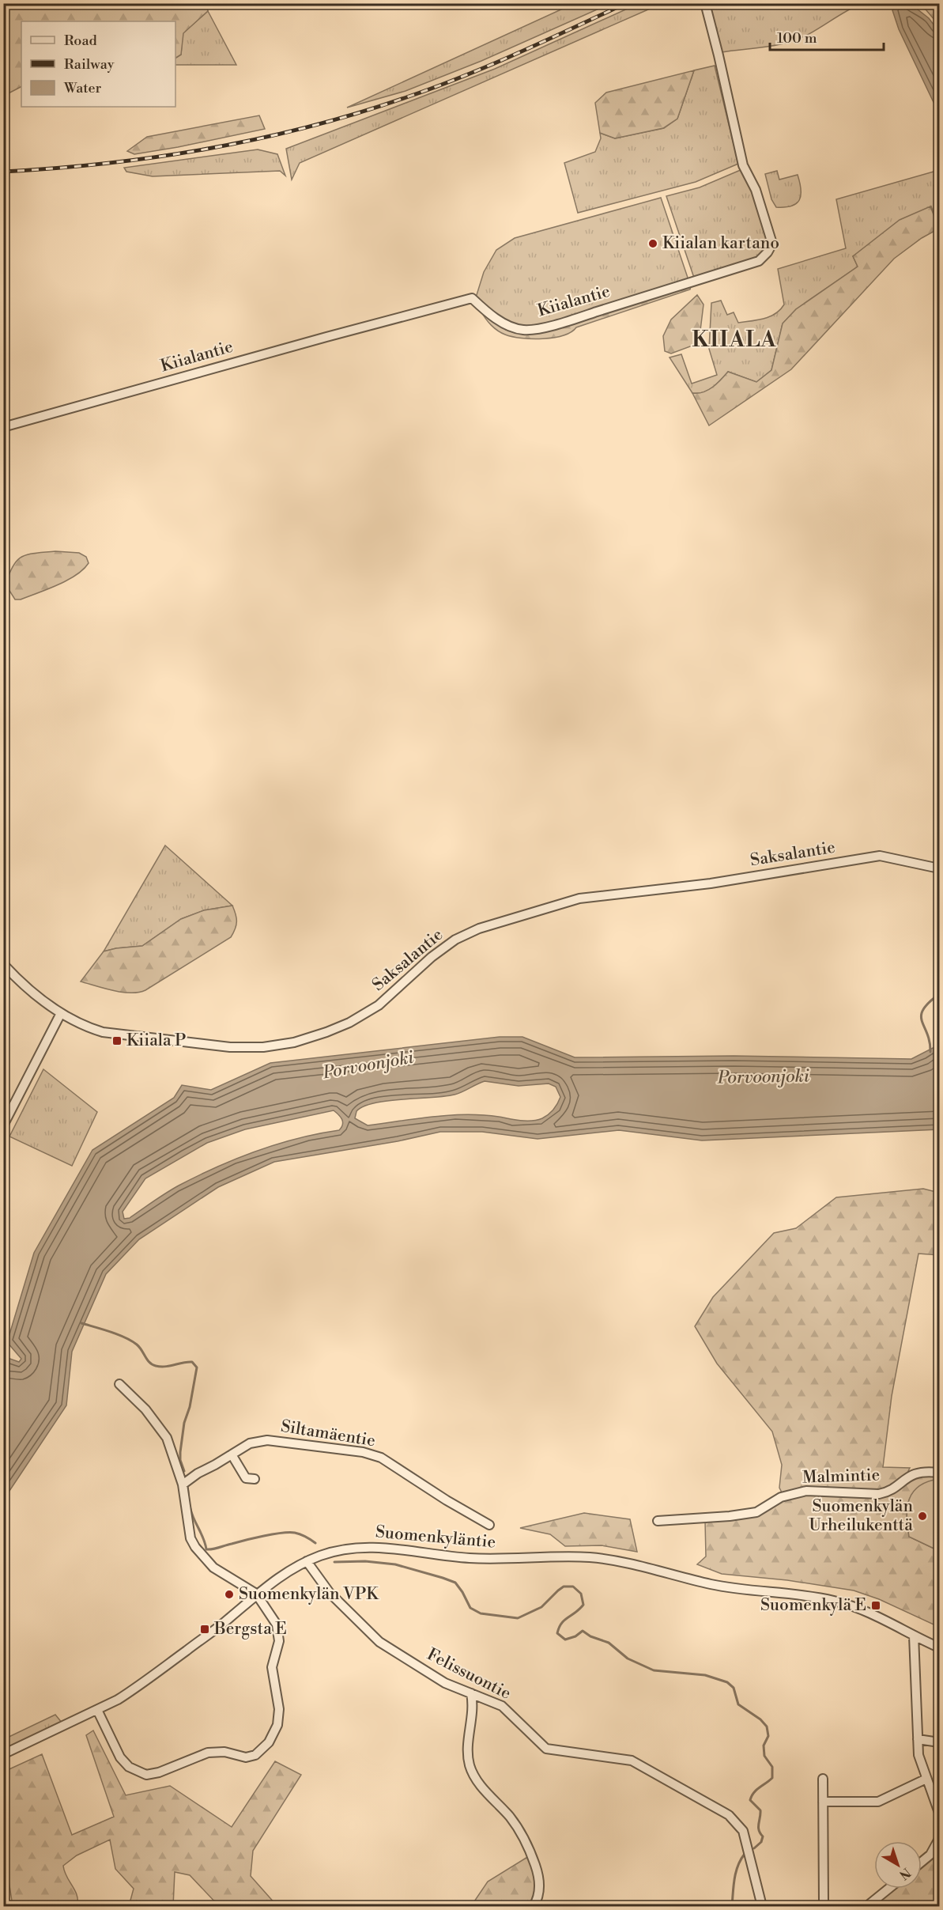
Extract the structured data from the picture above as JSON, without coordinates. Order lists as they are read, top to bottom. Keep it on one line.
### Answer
{"streets":{"street":["Kiialantie","Saksalantie","Siltamäentie","Malmintie","Suomenkyläntie","Felissuontie"]},"crossings":[["Suomenkyläntie","Felissuontie"]],"districts":["KIIALA"],"water":["Porvoonjoki"],"places":{"other":["Kiialan kartano","Suomenkylän Urheilukenttä","Suomenkylän VPK"],"transit":["Kiiala P","Suomenkylä E","Bergsta E"]},"legend":["Road","Railway","Water"],"scale_bar":"100 m","north":"bottom right"}
